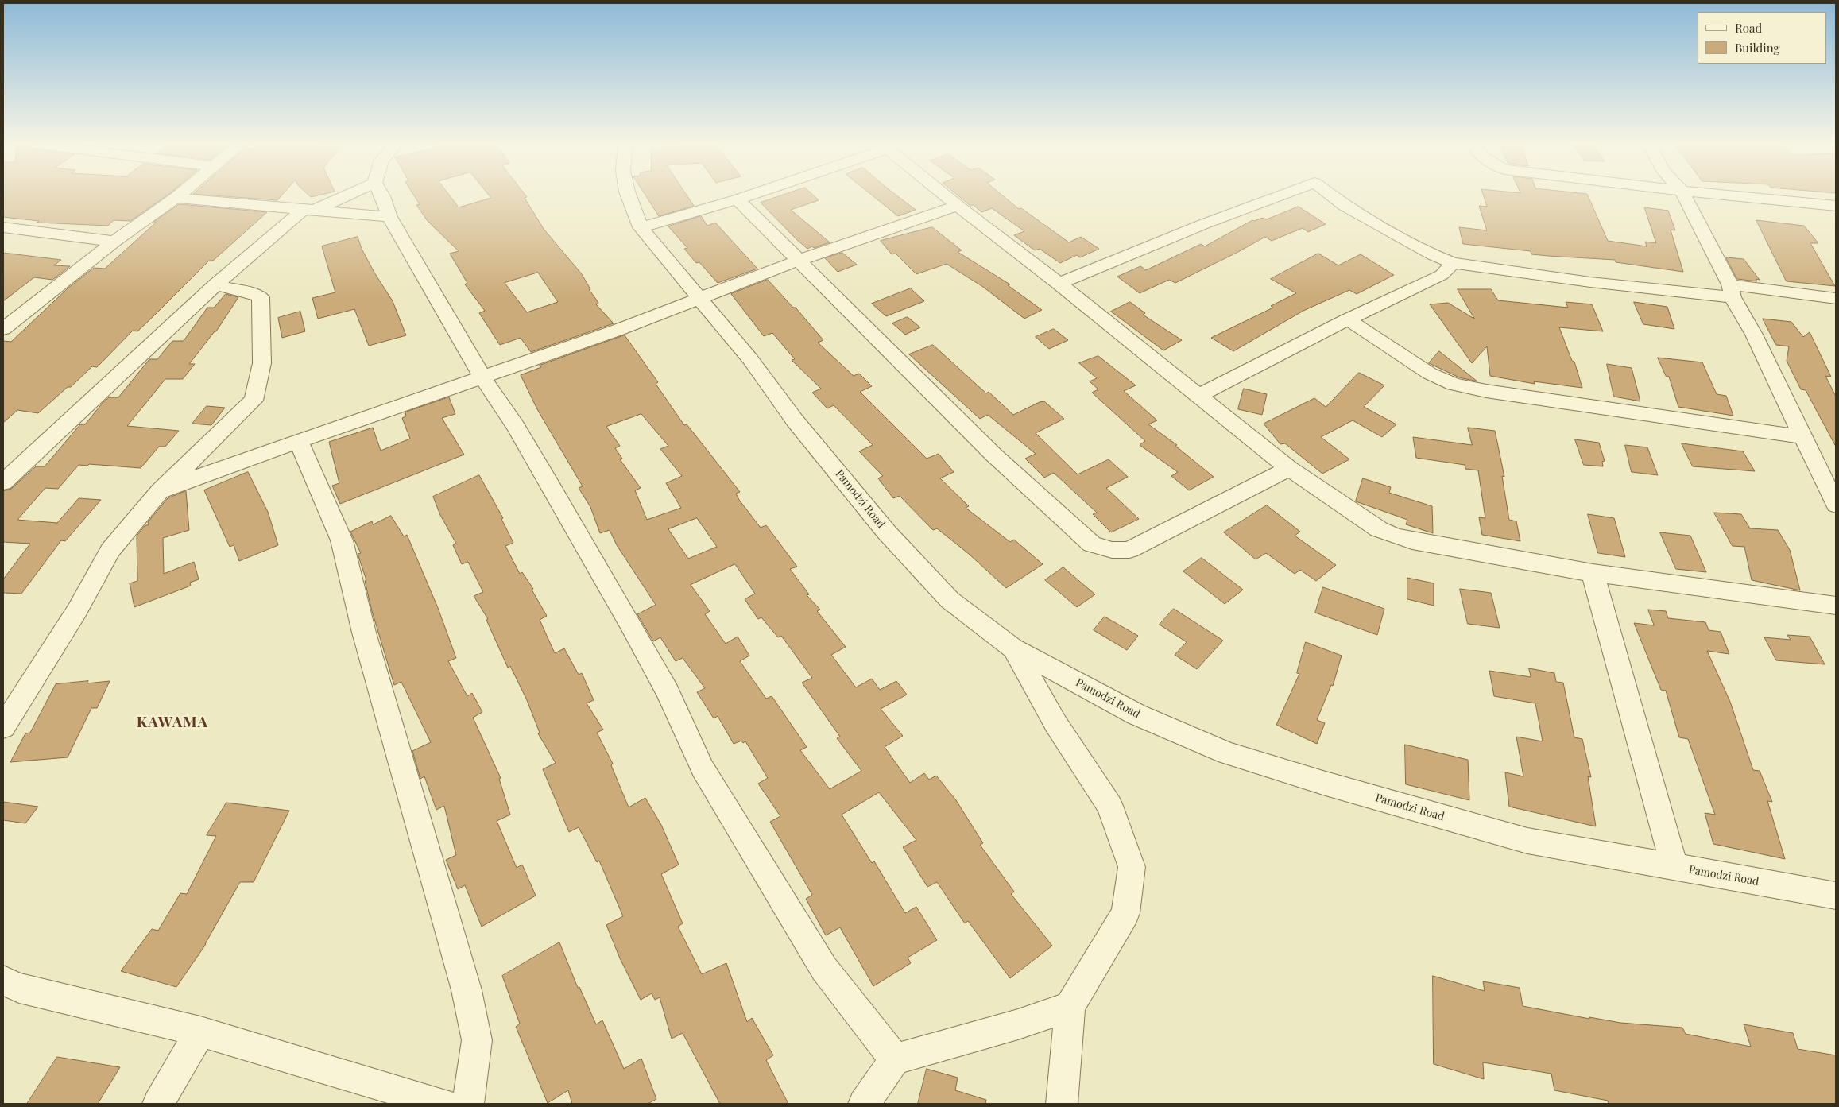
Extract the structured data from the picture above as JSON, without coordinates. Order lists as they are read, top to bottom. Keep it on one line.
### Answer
{"streets":{"street":["Pamodzi Road"]},"districts":["KAWAMA"],"legend":["Road","Building"]}
